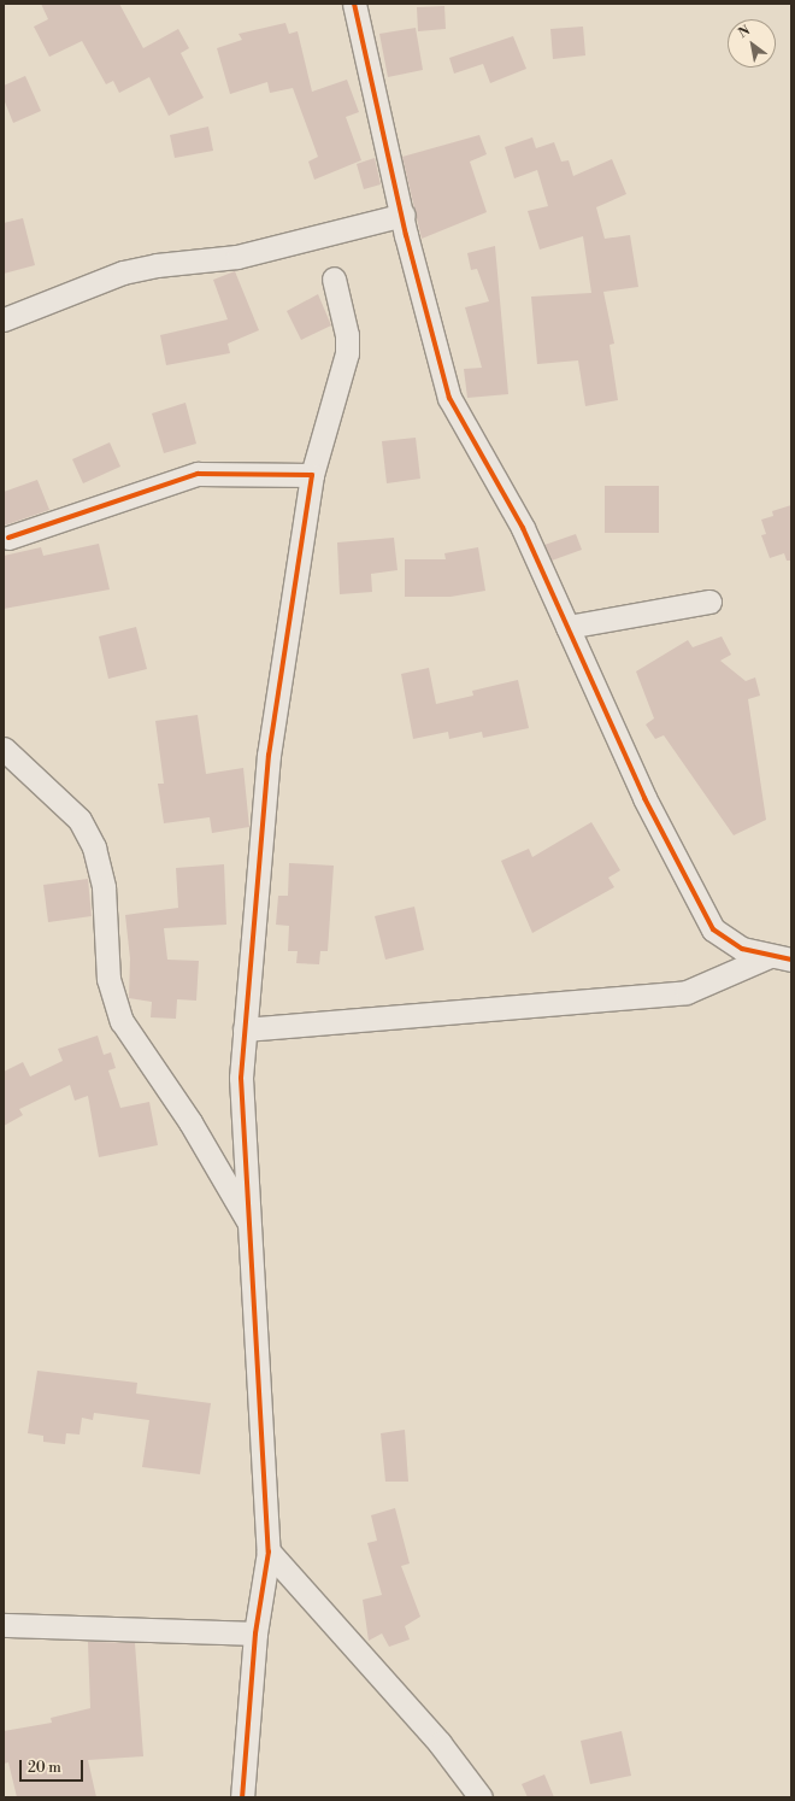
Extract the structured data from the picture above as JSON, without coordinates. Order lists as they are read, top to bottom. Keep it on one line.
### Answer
{"scale_bar":"20 m","north":"top left"}
